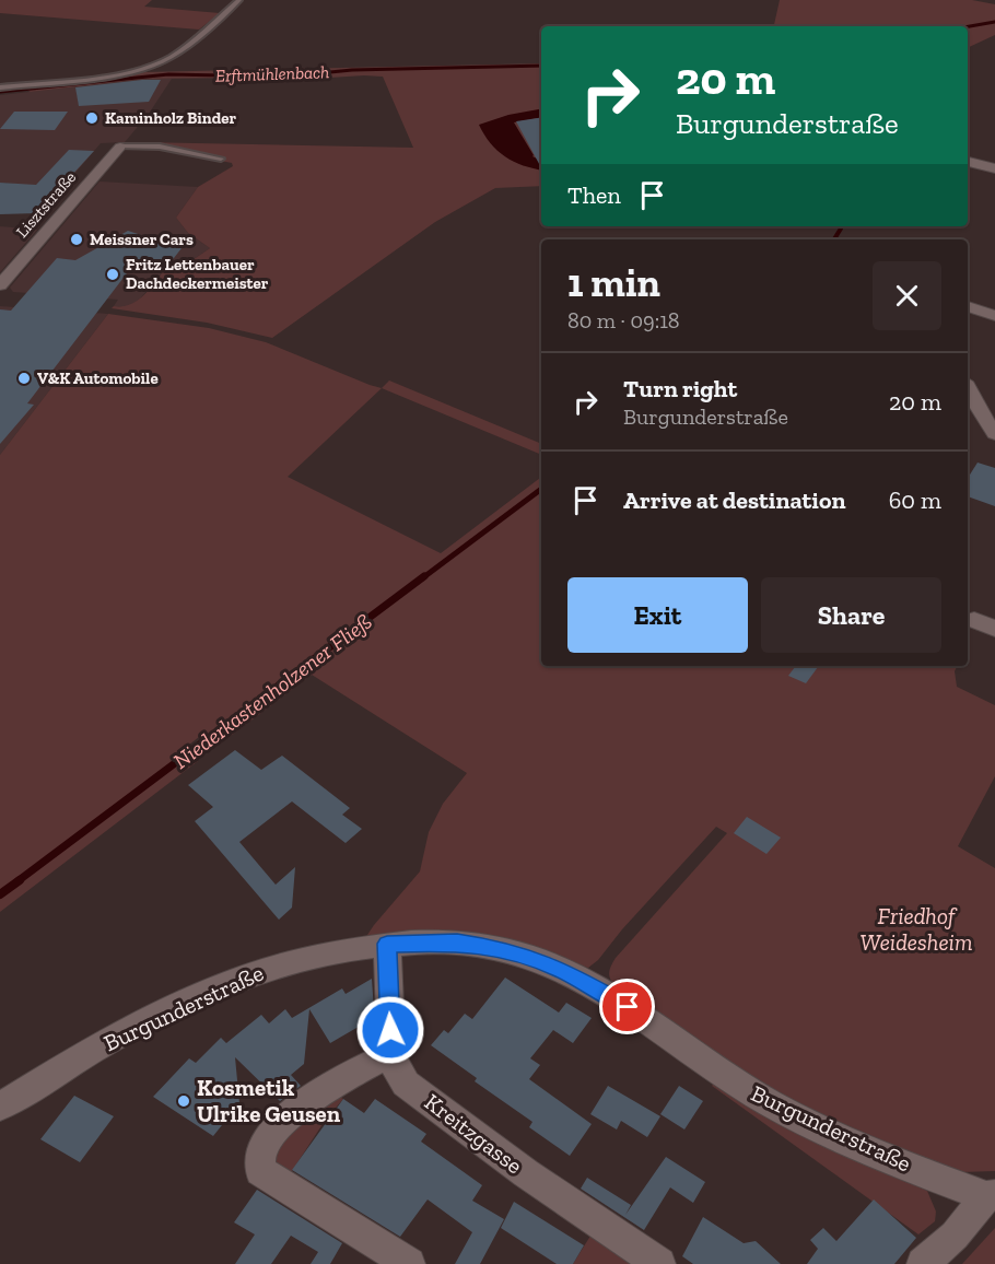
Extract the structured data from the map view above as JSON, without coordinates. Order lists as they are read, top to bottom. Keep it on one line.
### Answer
{"streets":{"street":["Lisztstraße","Burgunderstraße","Kreitzgasse"]},"crossings":[["Burgunderstraße","Kreitzgasse"]],"water":["Erftmühlenbach","Niederkastenholzener Fließ"],"parks":["Friedhof Weidesheim"],"places":["Kaminholz Binder","Meissner Cars","Fritz Lettenbauer Dachdeckermeister","V&K Automobile","Kosmetik Ulrike Geusen"],"page":{"turn":["20 m","Burgunderstraße"],"then":"Then","heading":["1 min","80 m · 09:18"],"list":[{"name":"Turn right","note":"Burgunderstraße","value":"20 m"},{"name":"Arrive at destination","value":"60 m"}],"buttons":["Exit","Share"]}}
